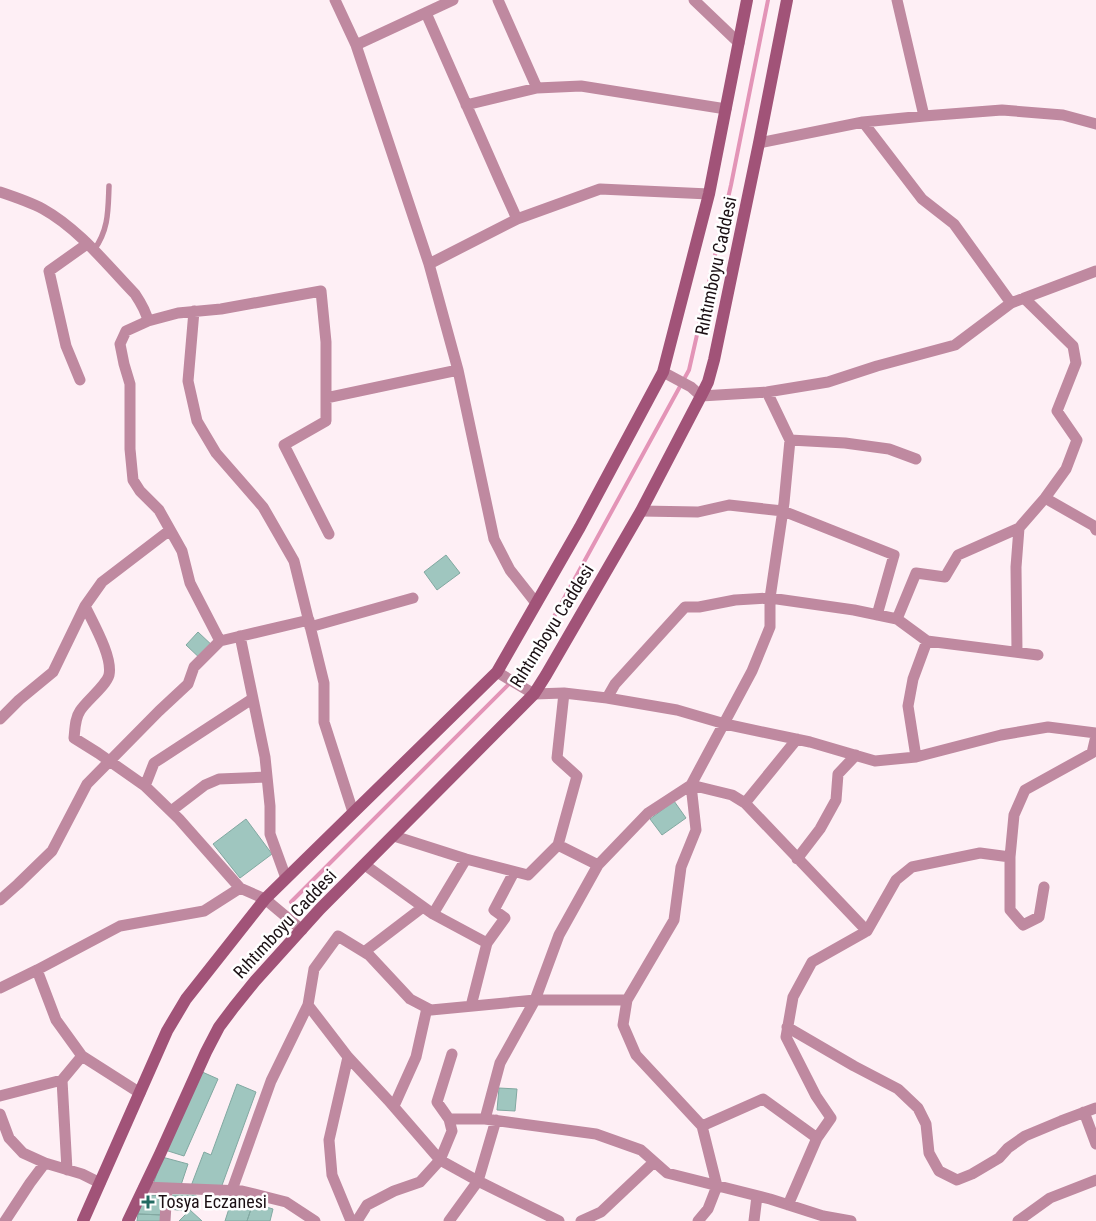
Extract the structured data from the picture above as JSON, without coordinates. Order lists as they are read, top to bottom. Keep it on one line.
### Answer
{"streets":{"street":["Rıhtımboyu Caddesi"]},"places":{"health":["Tosya Eczanesi"]}}
